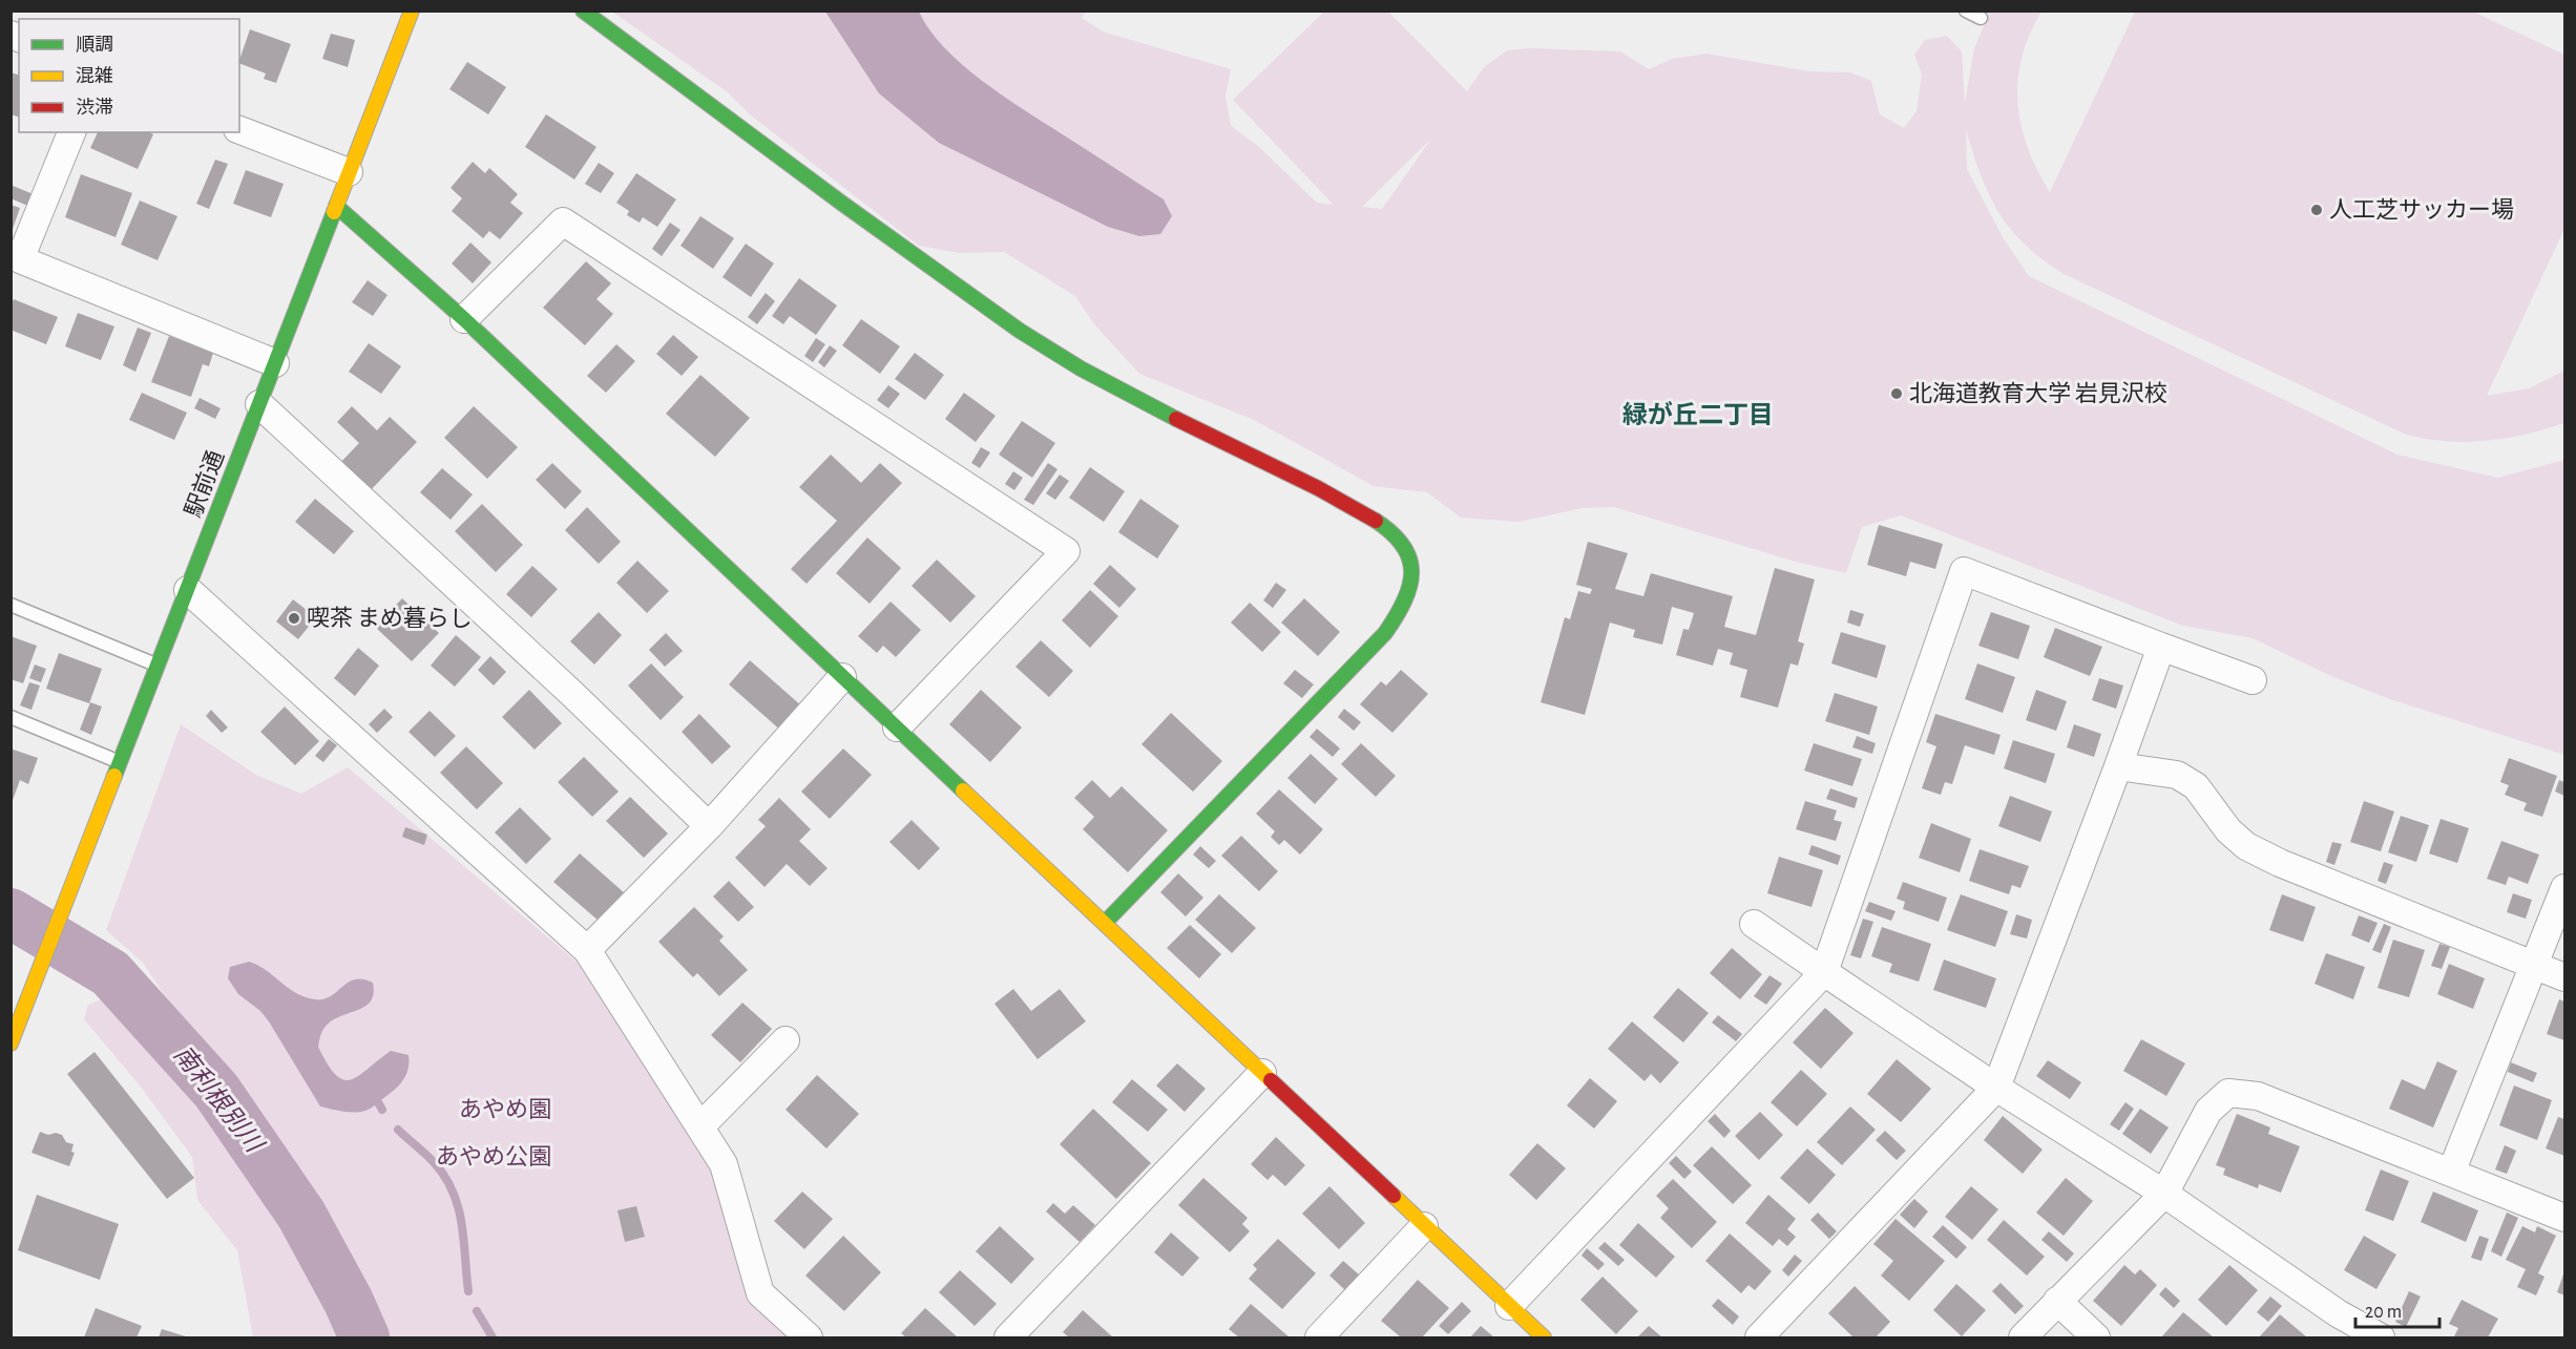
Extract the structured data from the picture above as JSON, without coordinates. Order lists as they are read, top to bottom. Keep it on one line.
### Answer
{"streets":{"street":["駅前通"]},"districts":["緑が丘二丁目"],"water":["南利根別川"],"parks":["あやめ園","あやめ公園"],"places":["人工芝サッカー場","北海道教育大学 岩見沢校","喫茶 まめ暮らし"],"legend":["順調","混雑","渋滞"],"scale_bar":"20 m"}
